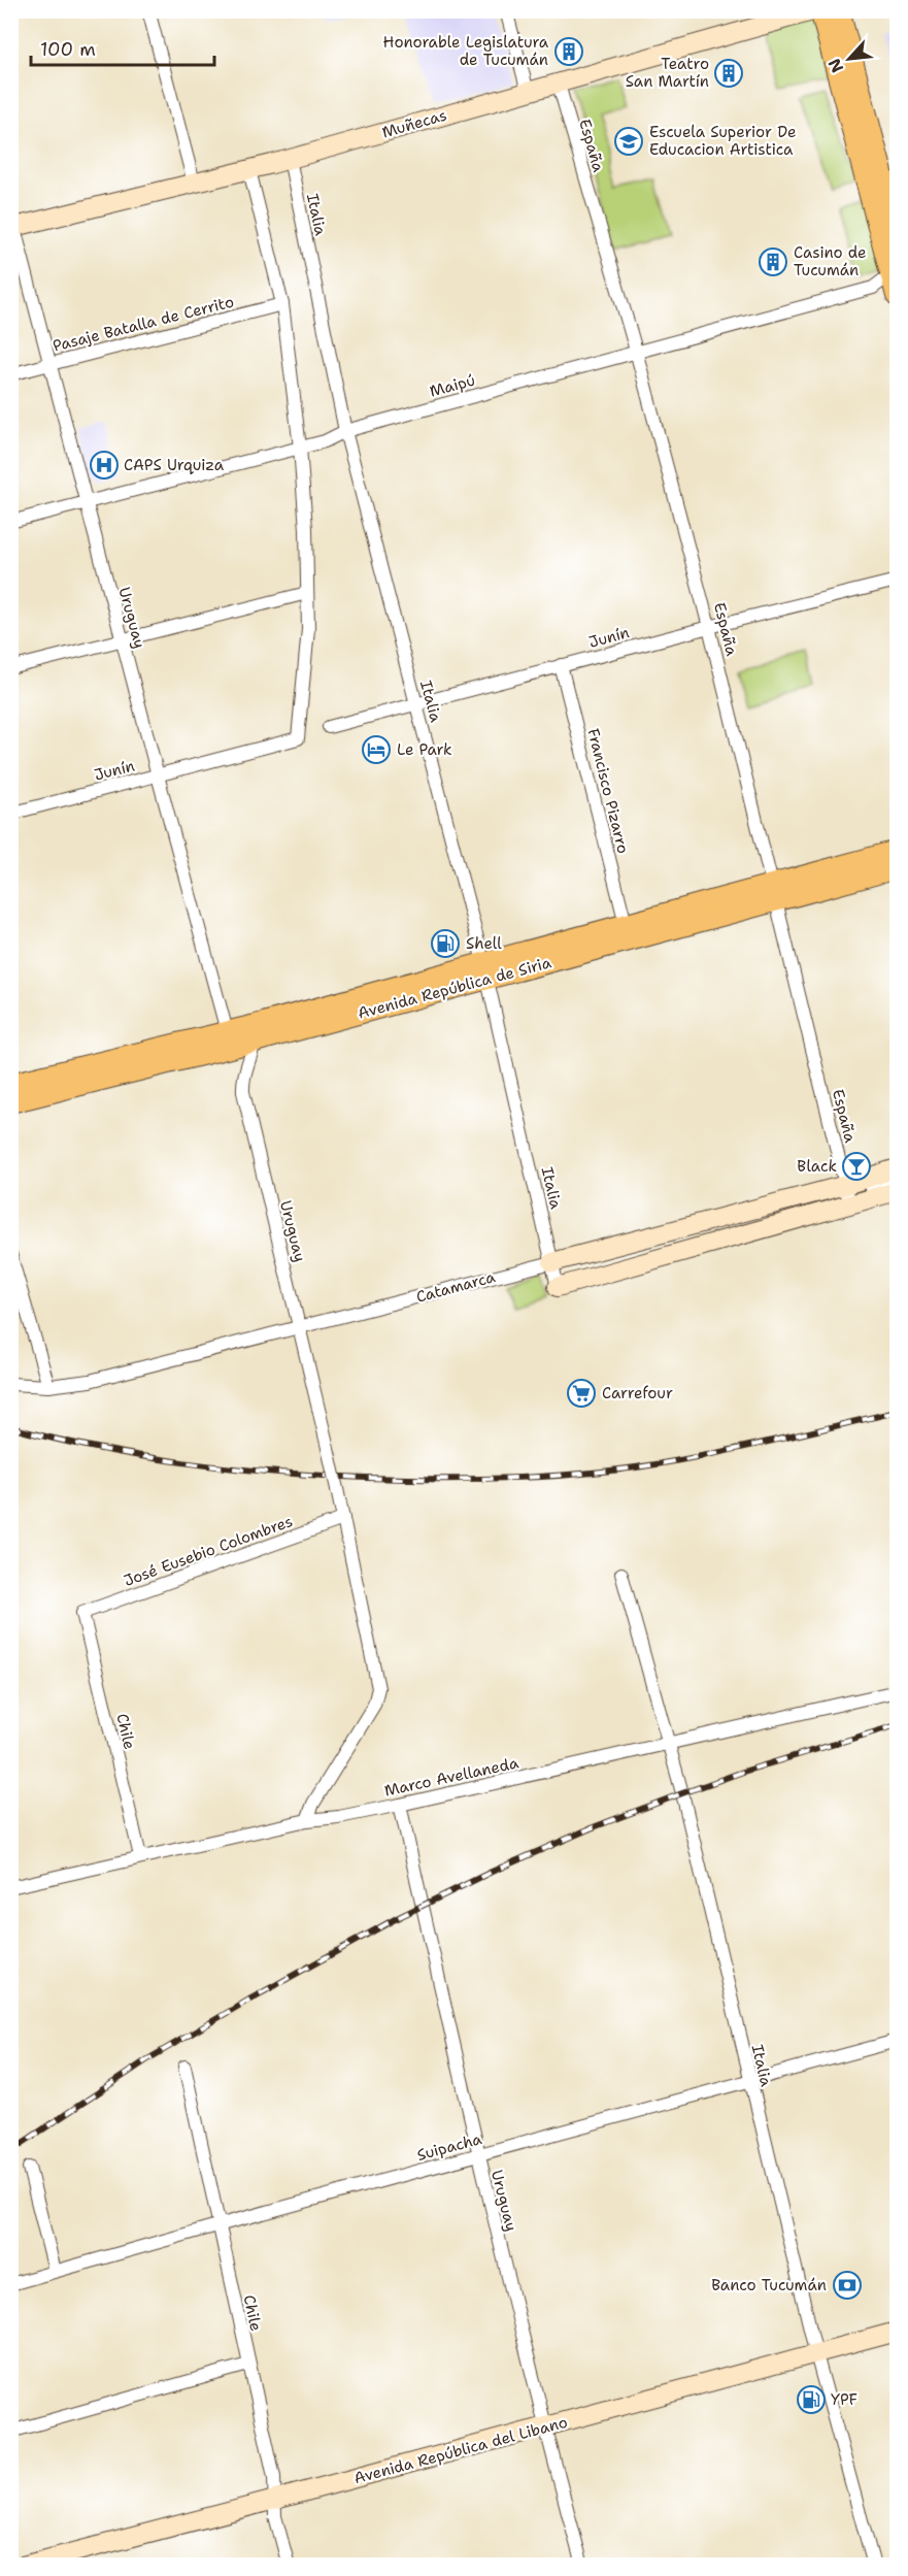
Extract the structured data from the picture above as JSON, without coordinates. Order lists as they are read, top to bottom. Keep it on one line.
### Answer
{"streets":{"main road":["Muñecas","Avenida República de Siria","Catamarca","Avenida República del Libano"],"street":["España","Italia","Pasaje Batalla de Cerrito","Maipú","Uruguay","Junín","Francisco Pizarro","José Eusebio Colombres","Chile","Marco Avellaneda","Suipacha"]},"crossings":[["Muñecas","España"],["Muñecas","Italia"],["Muñecas","Uruguay"],["España","Maipú"],["España","Junín"],["España","Avenida República de Siria"],["España","Catamarca"],["Italia","Maipú"],["Italia","Junín"],["Italia","Avenida República de Siria"],["Italia","Catamarca"],["Italia","Marco Avellaneda"],["Italia","Suipacha"],["Italia","Avenida República del Libano"],["Pasaje Batalla de Cerrito","Uruguay"],["Maipú","Uruguay"],["Uruguay","Junín"],["Uruguay","Avenida República de Siria"],["Uruguay","Catamarca"],["Uruguay","José Eusebio Colombres"],["Uruguay","Marco Avellaneda"],["Uruguay","Suipacha"],["Uruguay","Avenida República del Libano"],["Junín","Francisco Pizarro"],["Francisco Pizarro","Avenida República de Siria"],["José Eusebio Colombres","Chile"],["Chile","Marco Avellaneda"],["Chile","Suipacha"],["Chile","Avenida República del Libano"]],"places":{"building":["Honorable Legislatura de Tucumán","Teatro San Martín","Casino de Tucumán"],"school or university":["Escuela Superior De Educacion Artistica"],"hospital":["CAPS Urquiza"],"hotel":["Le Park"],"fuel station":["Shell","YPF"],"bar":["Black"],"supermarket":["Carrefour"],"bank":["Banco Tucumán"]},"scale_bar":"100 m","north":"bottom left"}
